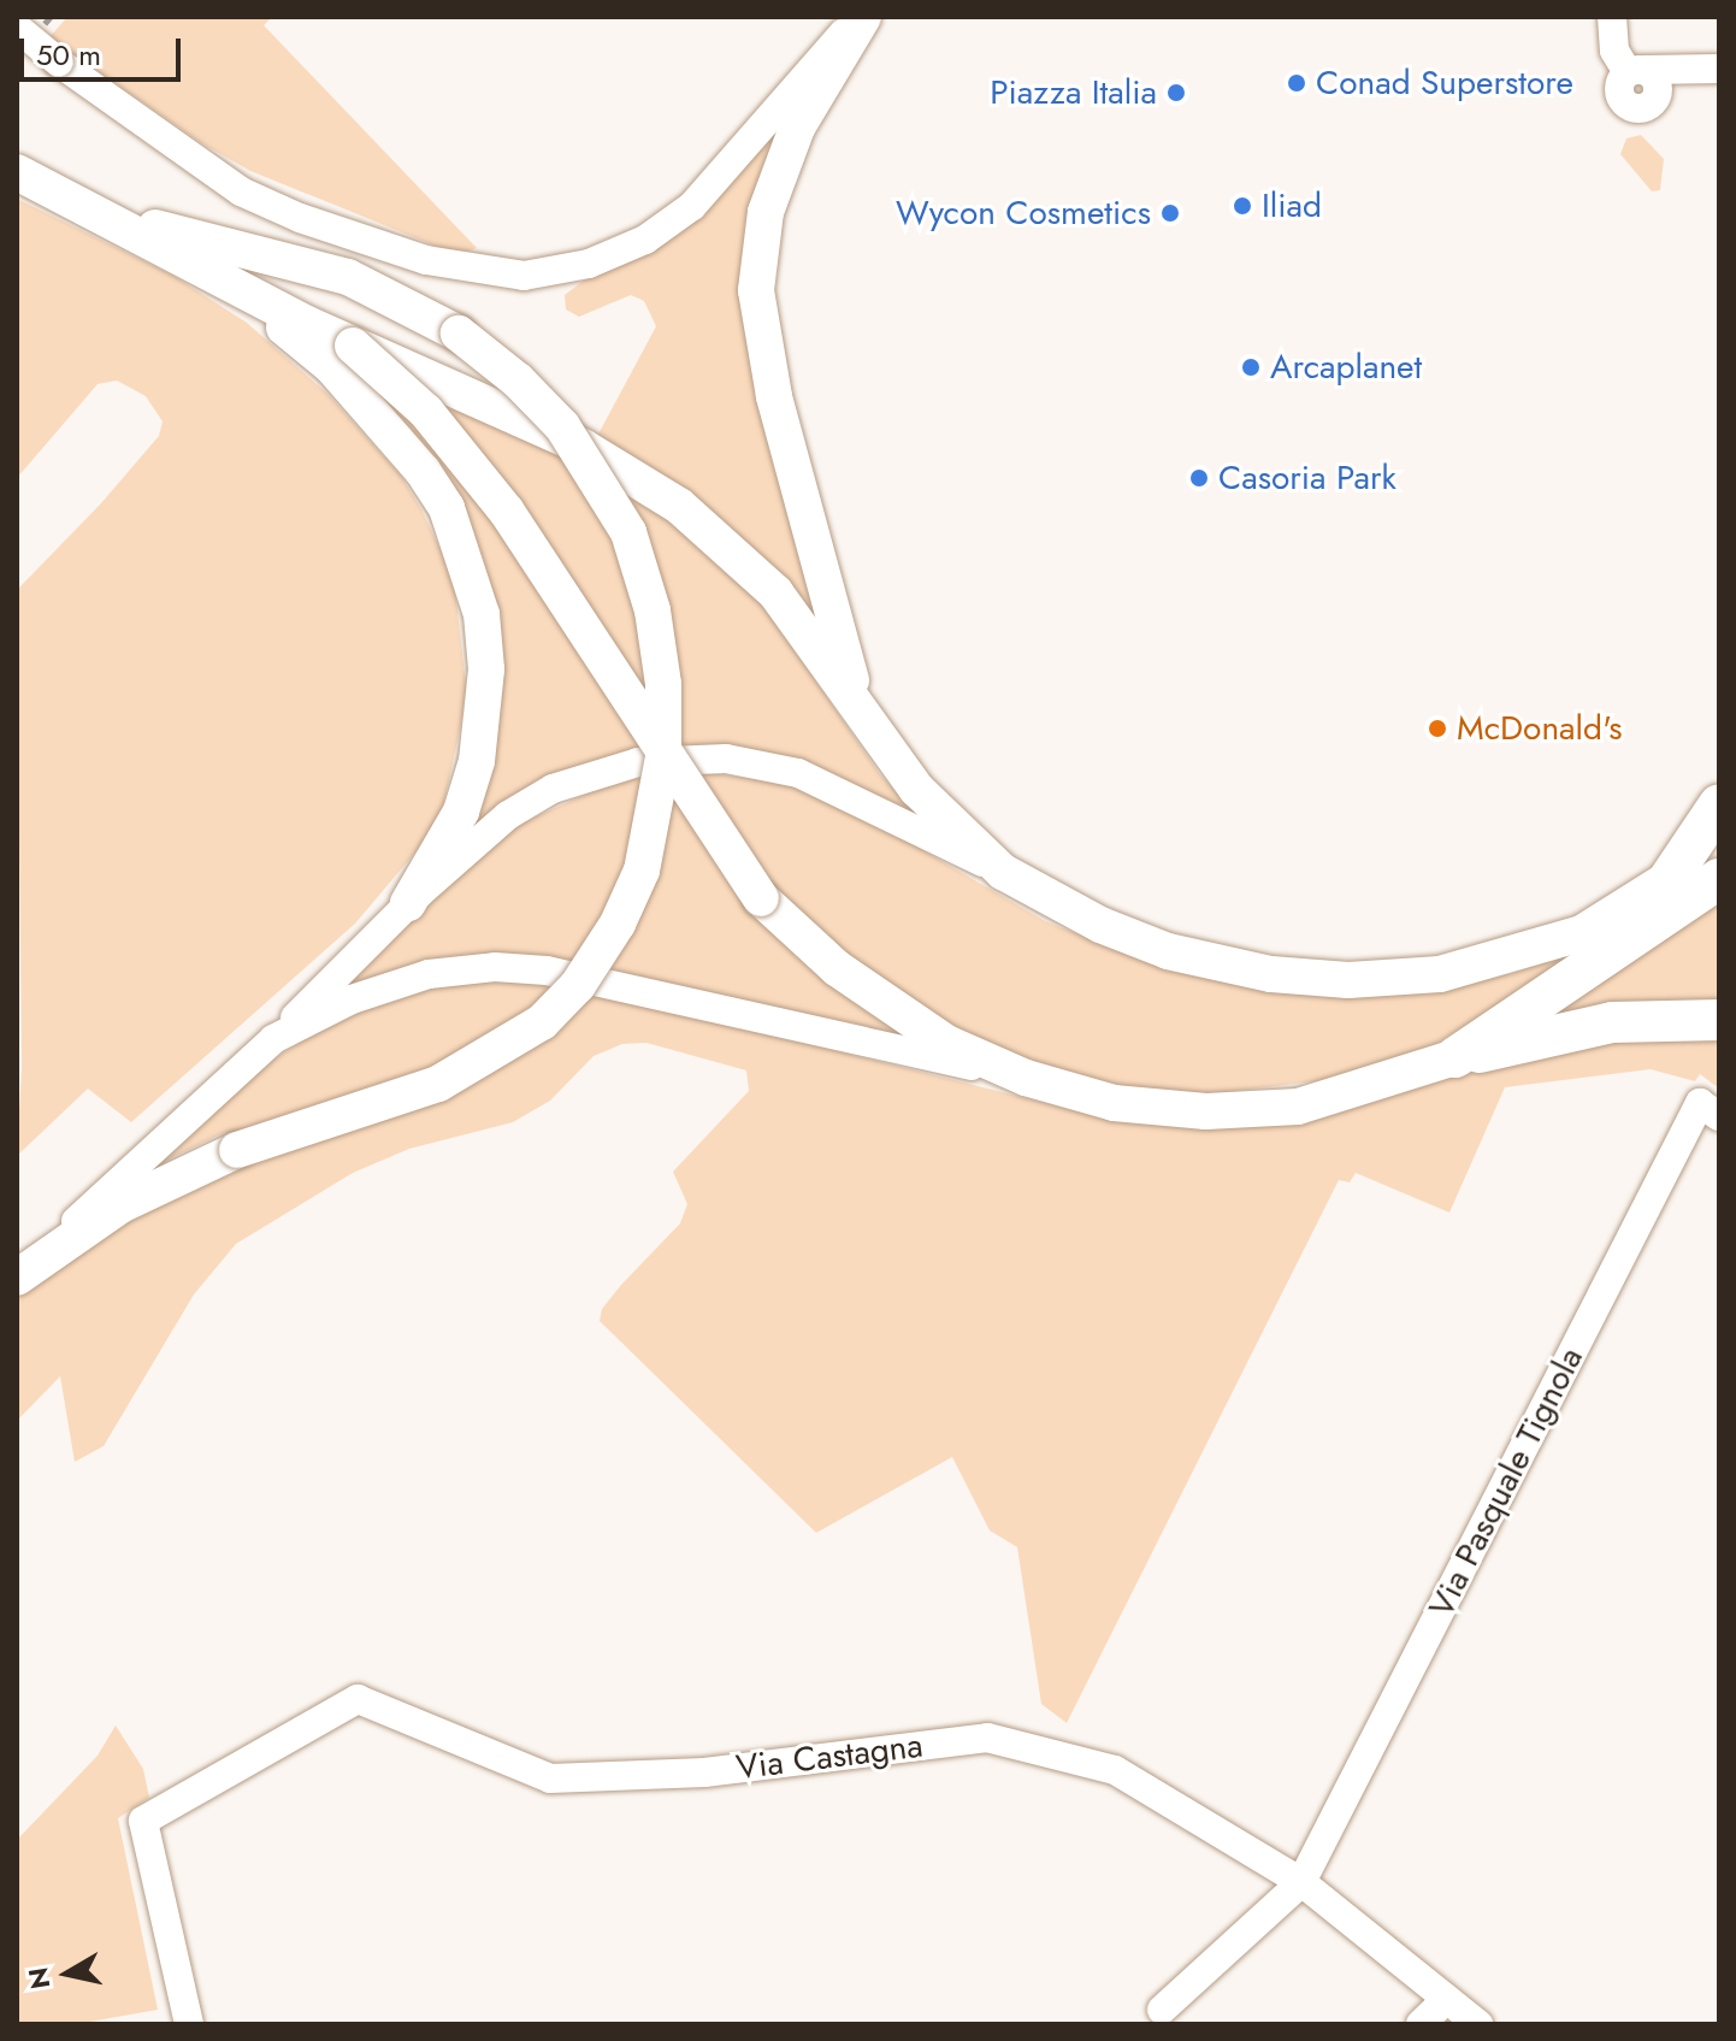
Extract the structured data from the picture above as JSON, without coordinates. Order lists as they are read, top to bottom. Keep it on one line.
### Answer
{"streets":{"street":["Via Pasquale Tignola","Via Castagna"]},"crossings":[["Via Pasquale Tignola","Via Castagna"]],"places":["Conad Superstore","Piazza Italia","Iliad","Wycon Cosmetics","Arcaplanet","Casoria Park","McDonald's"],"scale_bar":"50 m","north":"left"}
